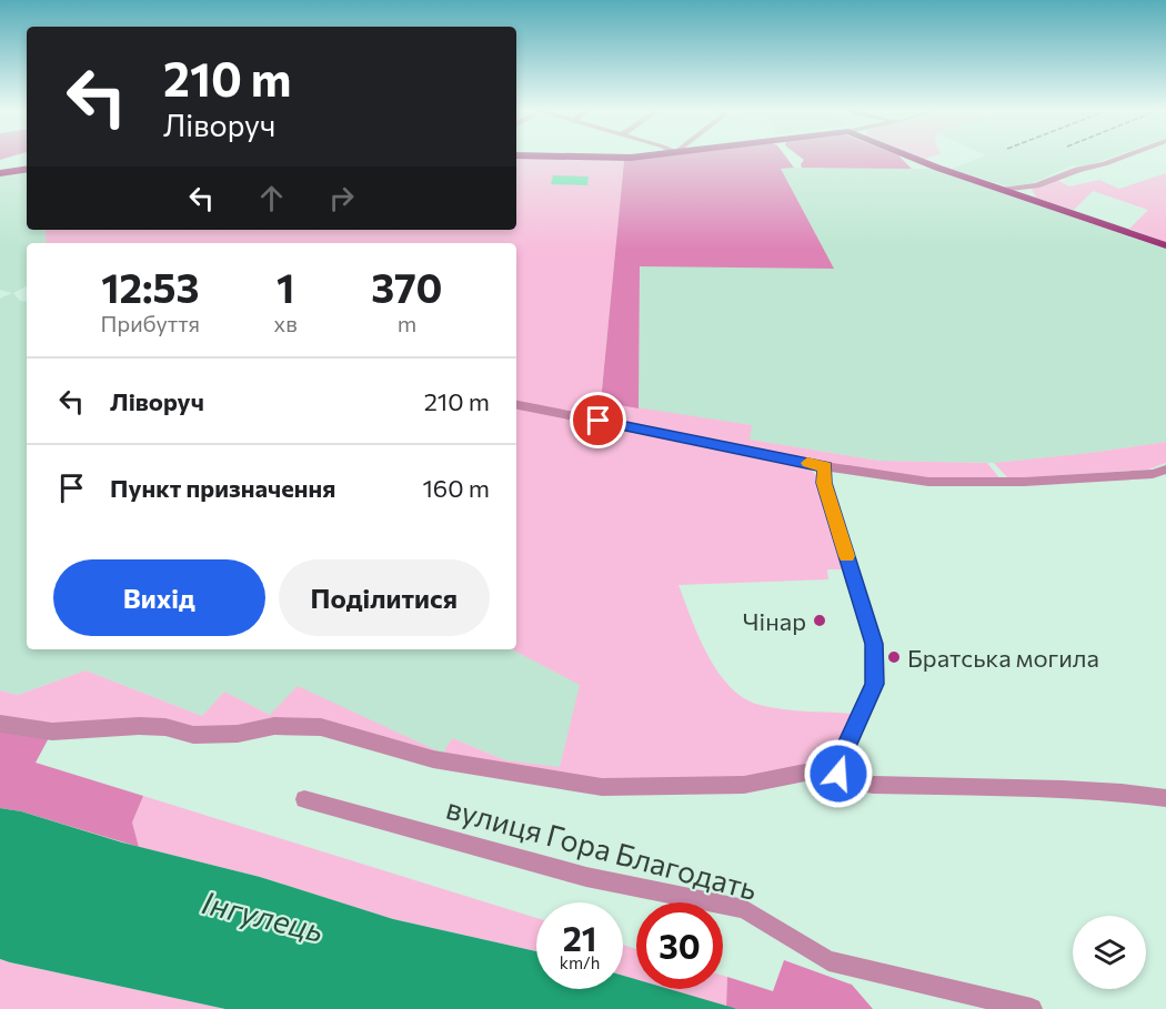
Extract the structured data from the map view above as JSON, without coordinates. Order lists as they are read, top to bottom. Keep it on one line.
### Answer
{"streets":{"street":["вулиця Гора Благодать"]},"water":["Інгулець"],"places":["Чінар","Братська могила"],"page":{"turn":["210 m","Ліворуч"],"eta":["12:53","Прибуття","1","хв","370","m"],"list":[{"name":"Ліворуч","value":"210 m"},{"name":"Пункт призначення","value":"160 m"}],"buttons":["Вихід","Поділитися"],"speed":"21 km/h","limit":"30"}}
